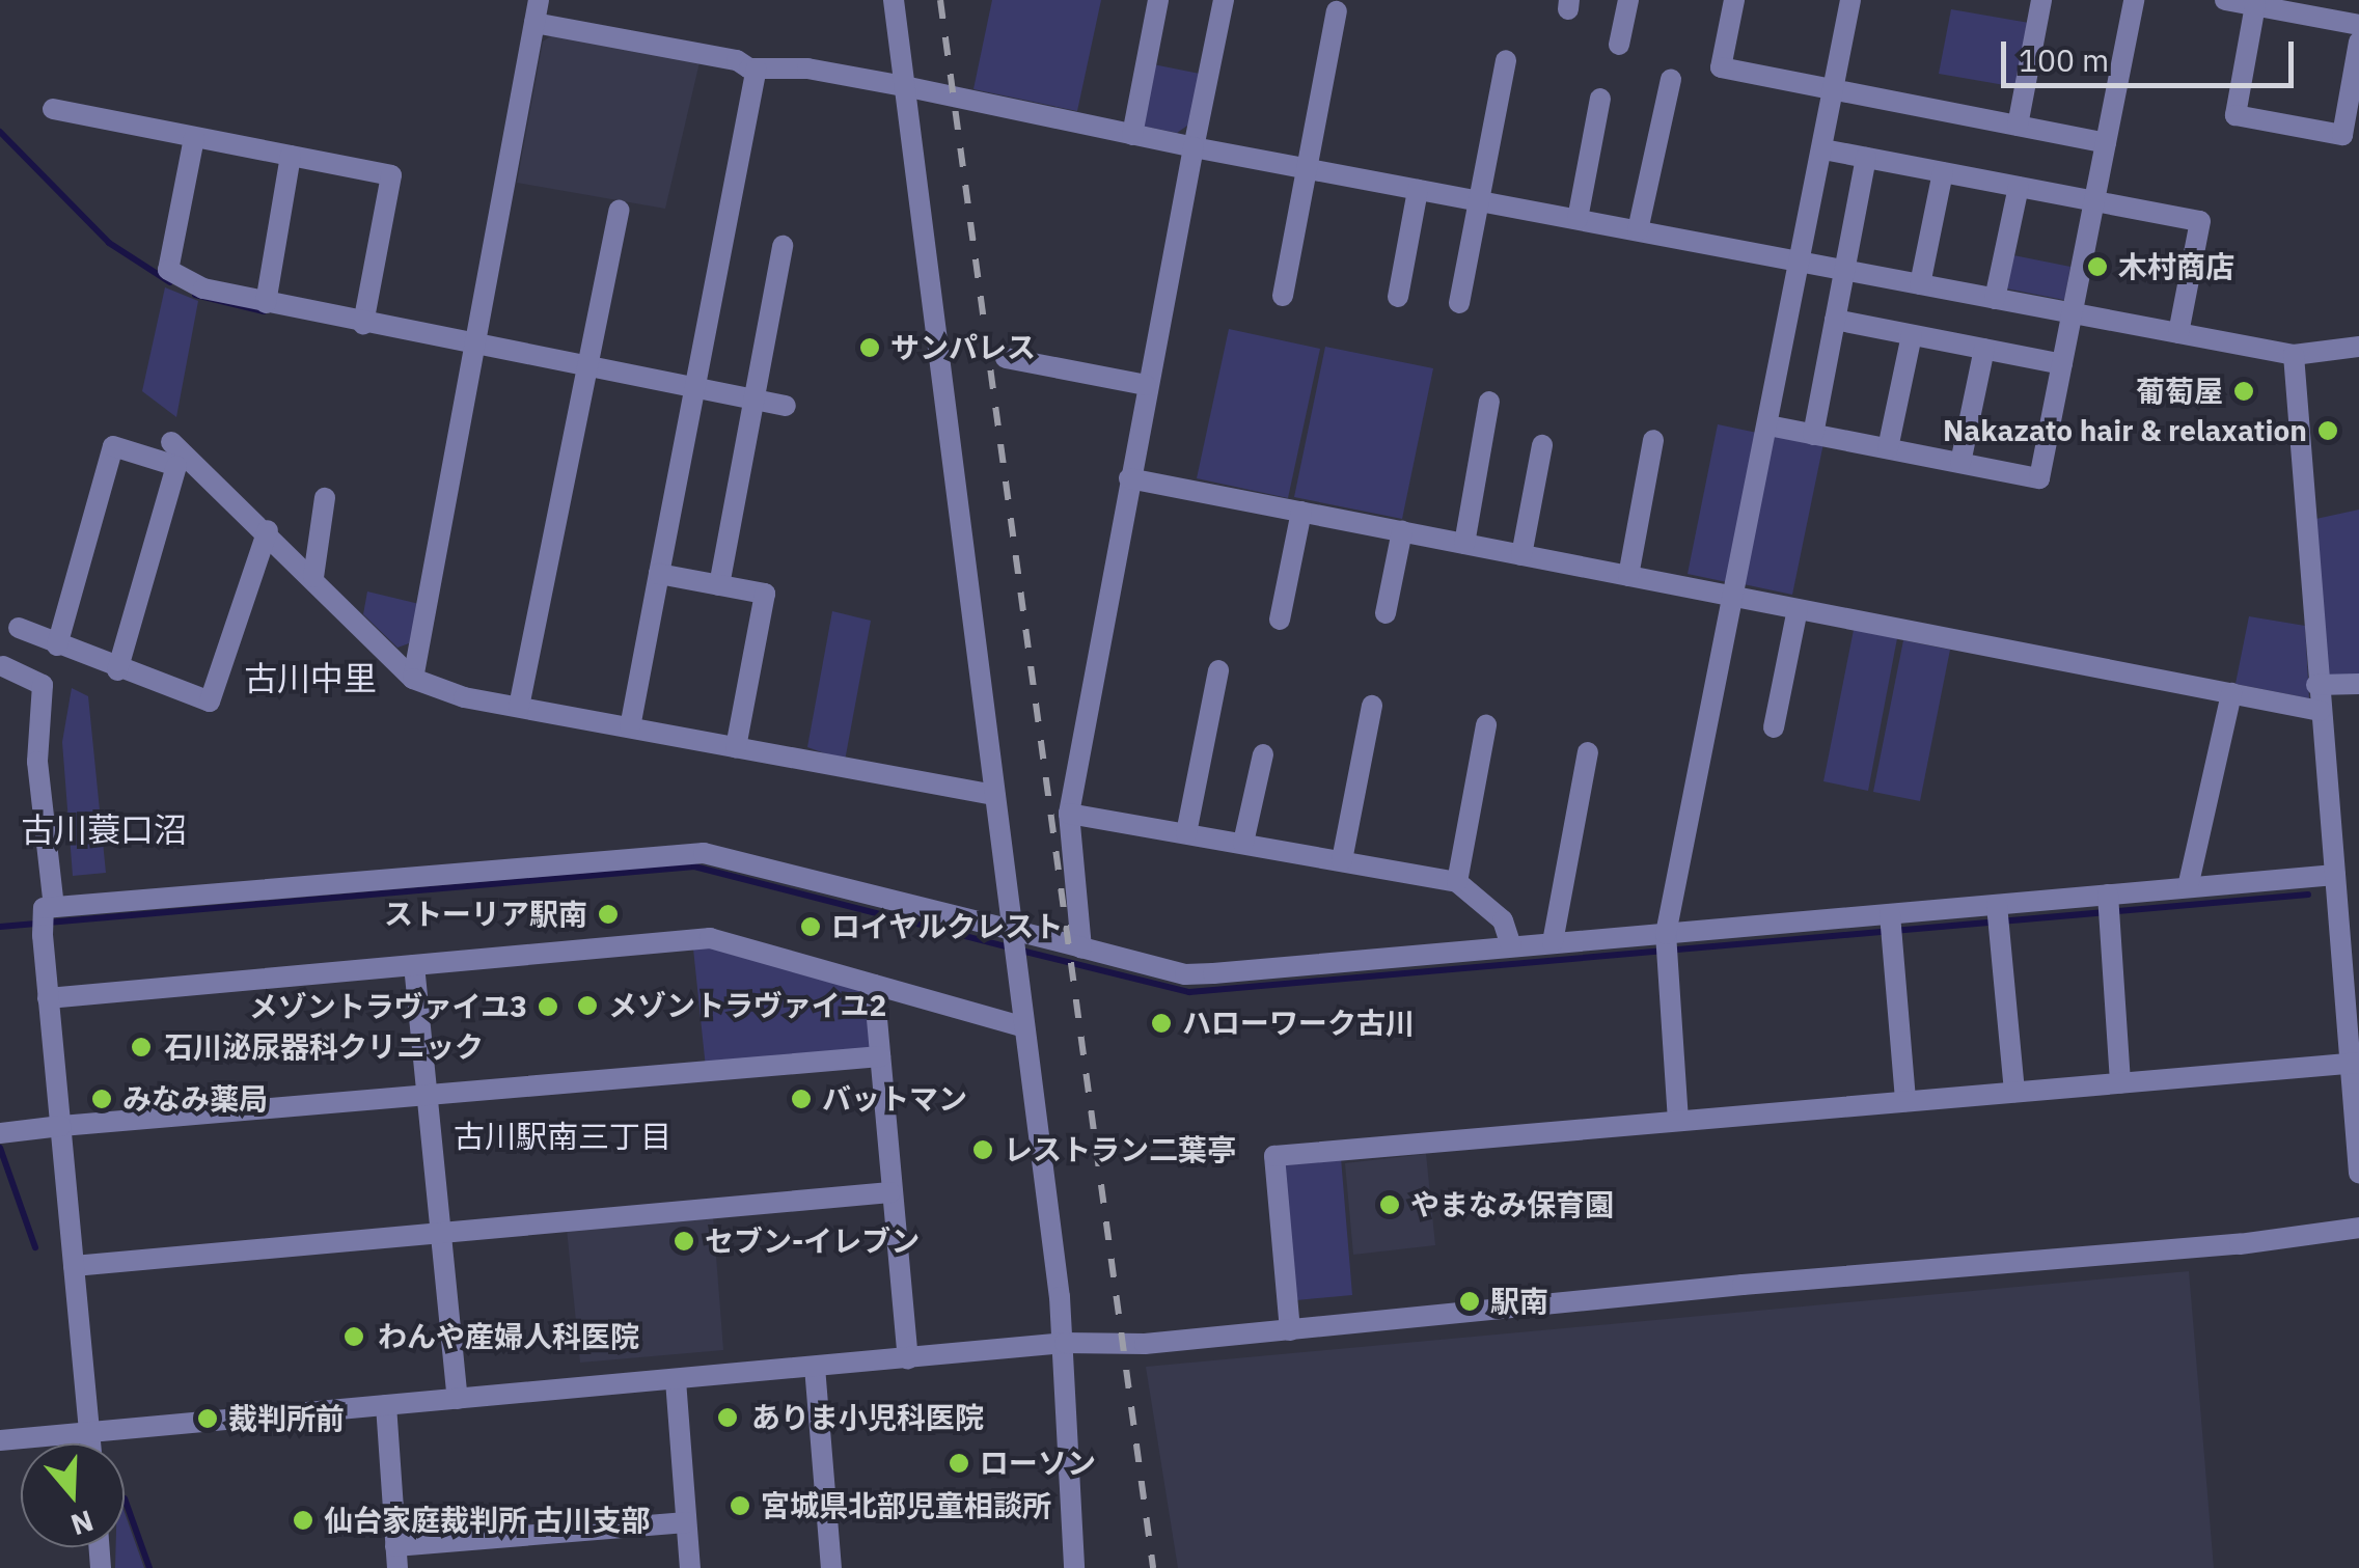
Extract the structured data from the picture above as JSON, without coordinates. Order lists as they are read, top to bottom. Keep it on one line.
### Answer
{"districts":["古川中里","古川蓑口沼","古川駅南三丁目"],"places":["木村商店","サンパレス","葡萄屋","Nakazato hair & relaxation","ストーリア駅南","ロイヤルクレスト","メゾントラヴァイユ2","メゾントラヴァイユ3","ハローワーク古川","石川泌尿器科クリニック","みなみ薬局","バットマン","レストラン二葉亭","やまなみ保育園","セブン-イレブン","駅南","わんや産婦人科医院","ありま小児科医院","裁判所前","ローソン","宮城県北部児童相談所","仙台家庭裁判所 古川支部"],"scale_bar":"100 m","north":"bottom"}
